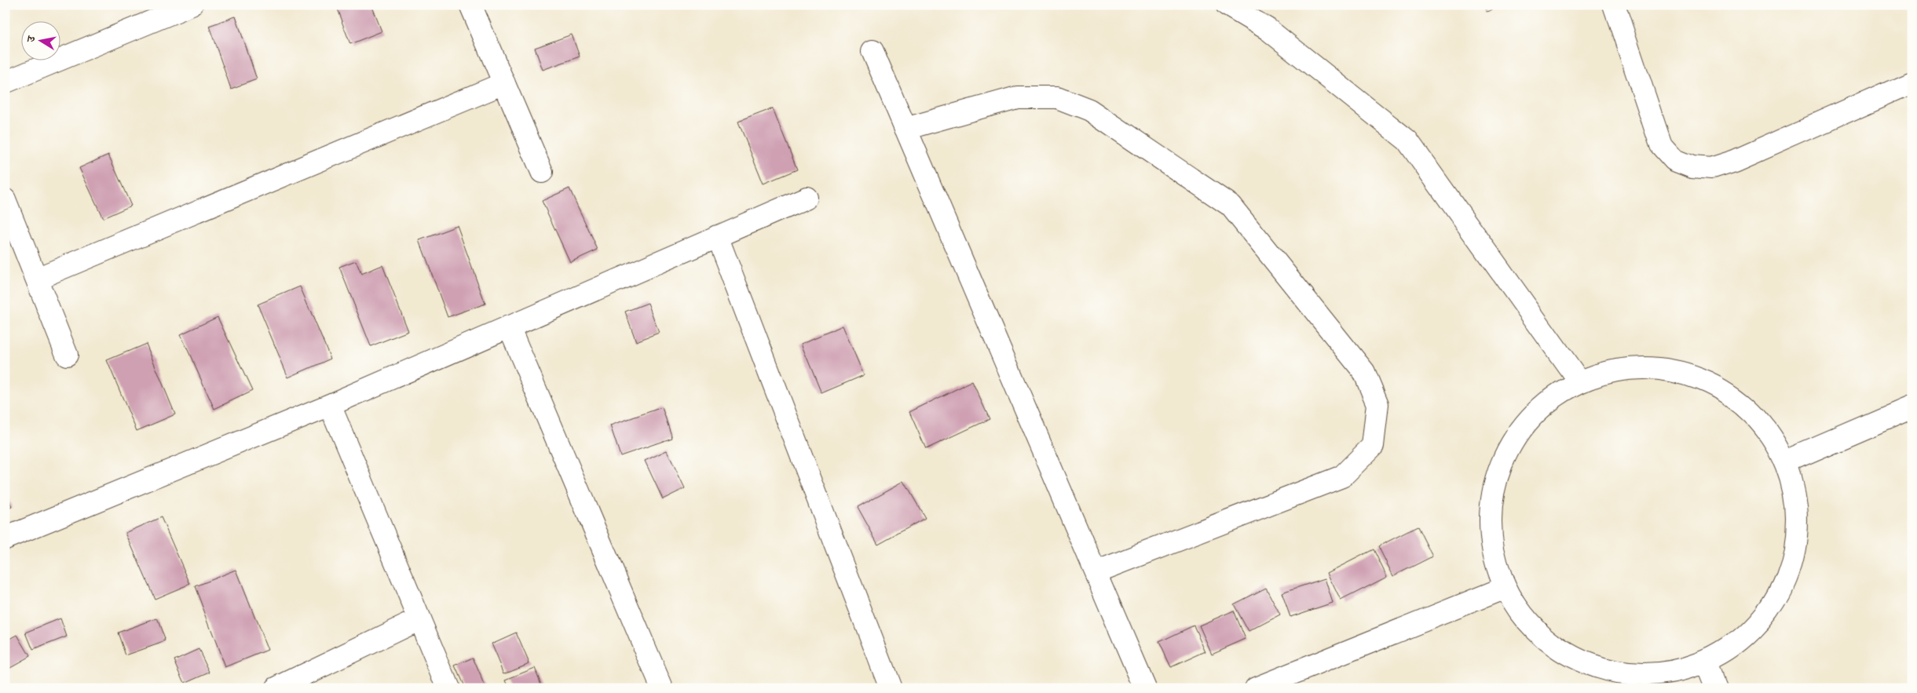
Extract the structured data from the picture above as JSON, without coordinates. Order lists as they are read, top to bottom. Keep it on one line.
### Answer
{"north":"left"}
